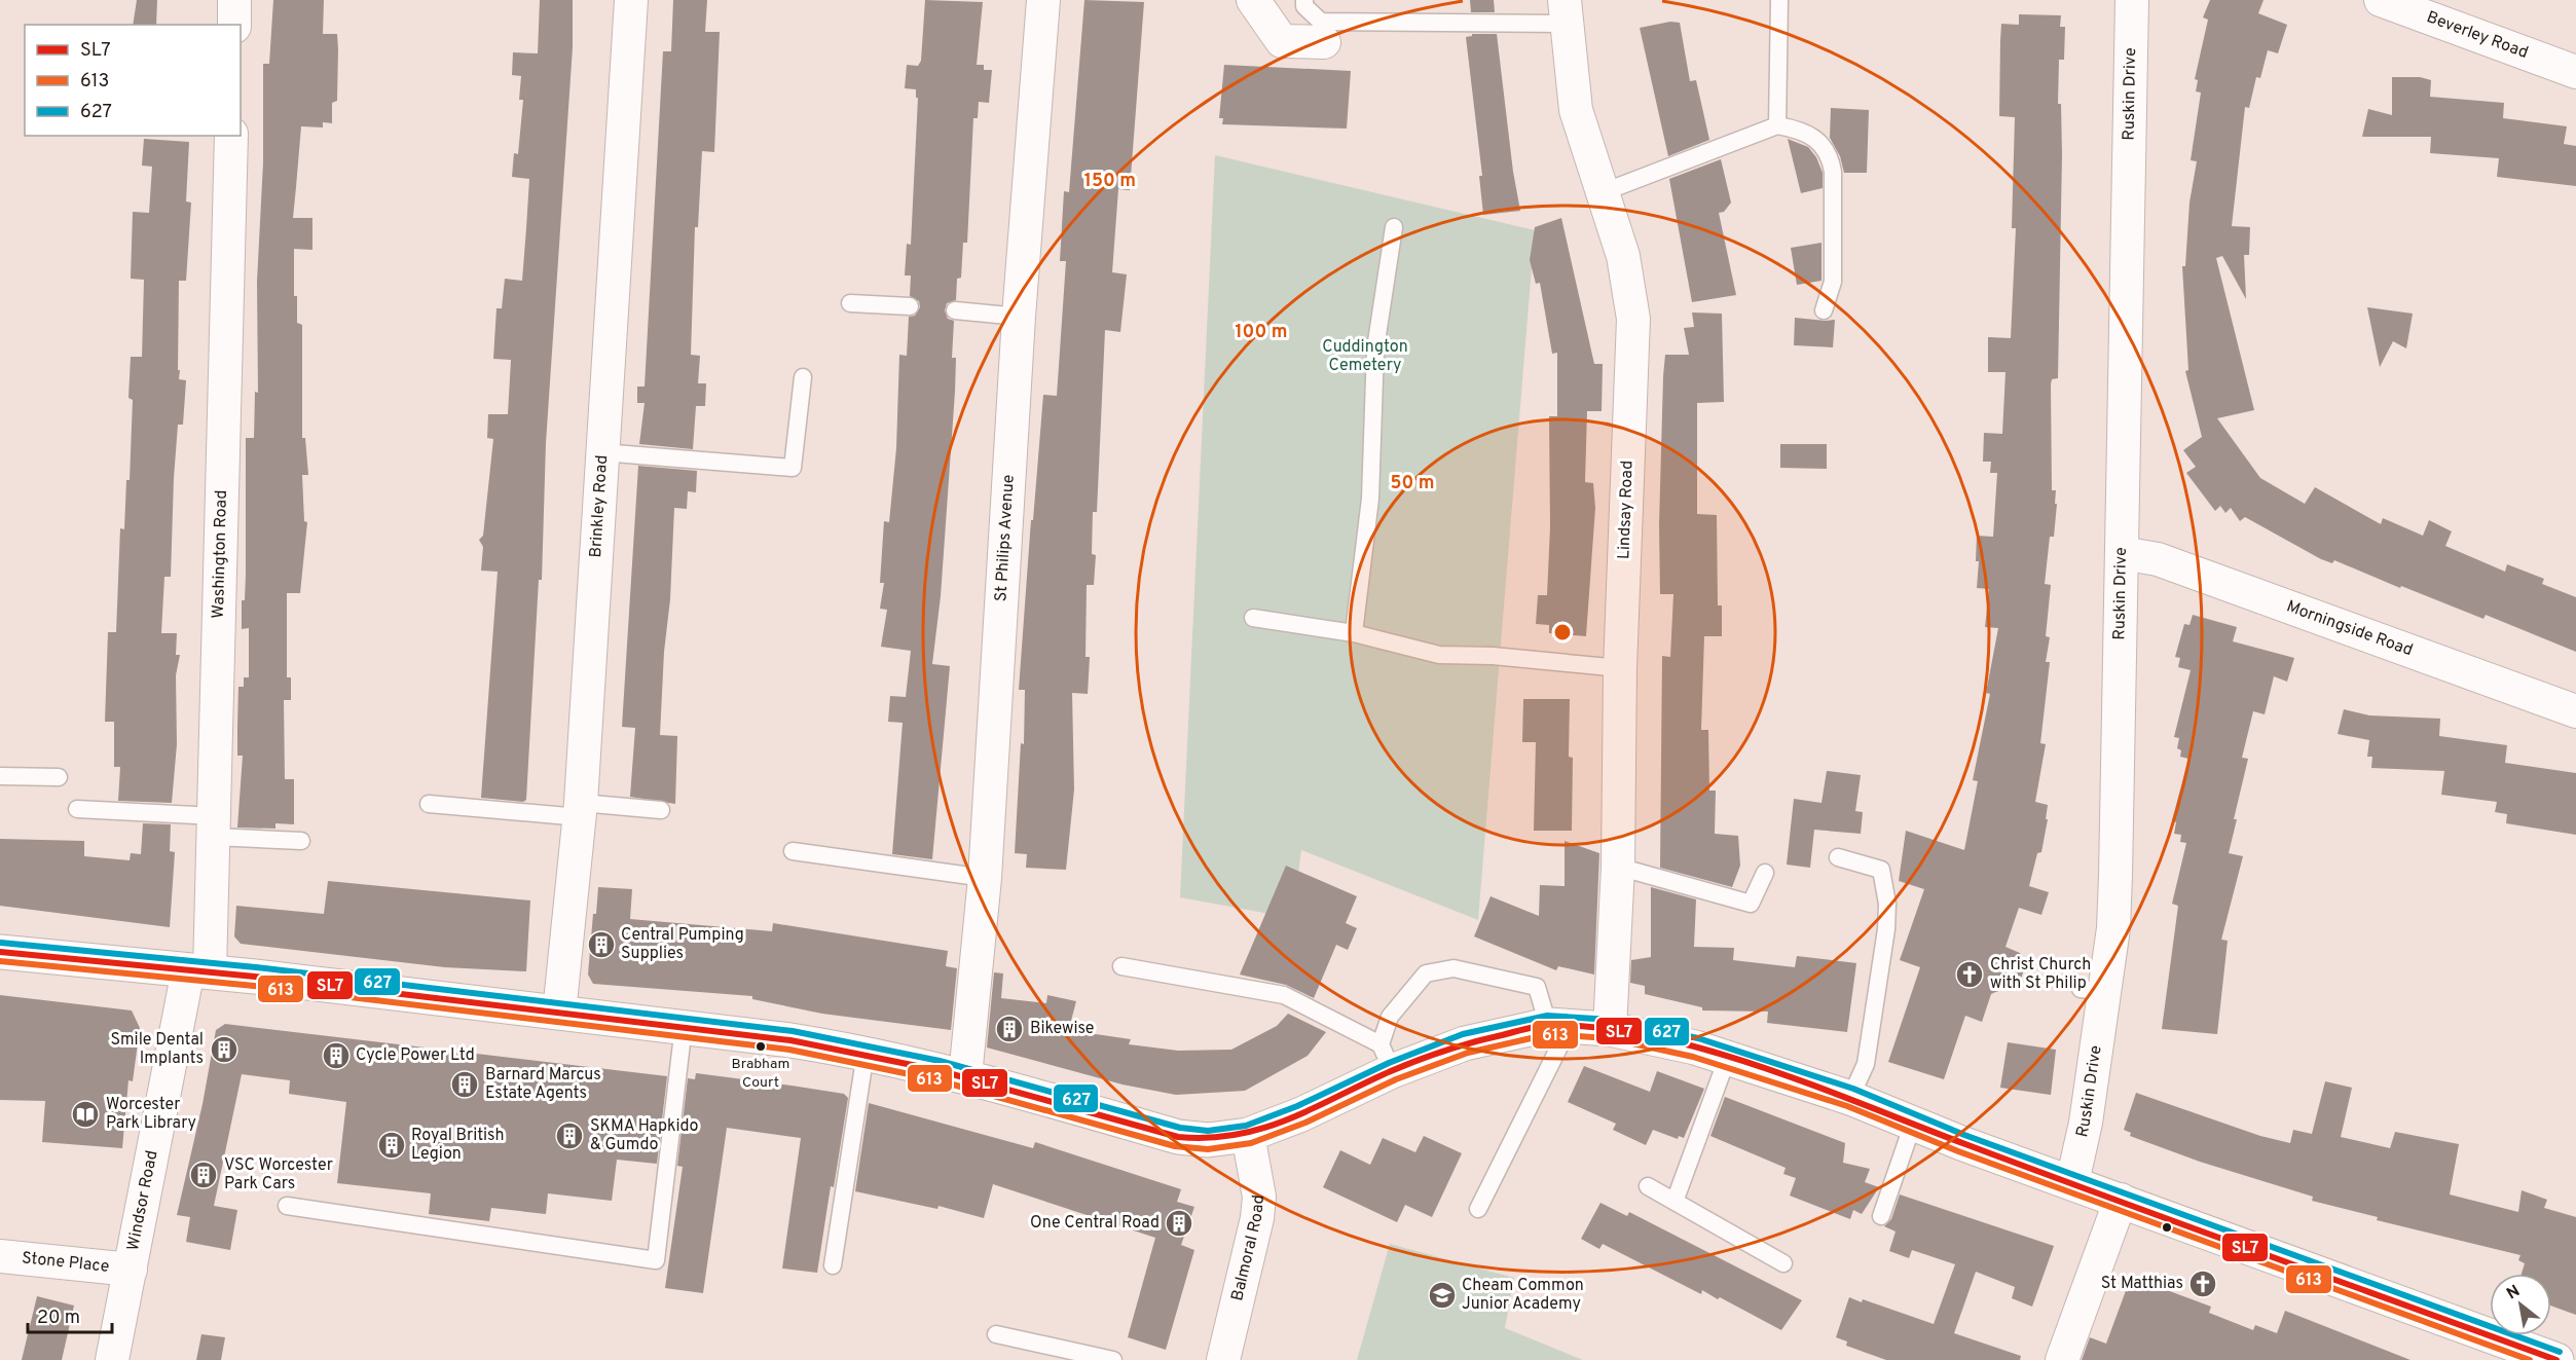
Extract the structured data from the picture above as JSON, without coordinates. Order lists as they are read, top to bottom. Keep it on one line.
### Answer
{"streets":{"street":["Beverley Road","Ruskin Drive","Brinkley Road","Lindsay Road","St Philips Avenue","Washington Road","Morningside Road","Windsor Road","Balmoral Road","Stone Place"]},"crossings":[["Ruskin Drive","Morningside Road"],["Washington Road","Windsor Road"],["Windsor Road","Stone Place"]],"parks":["Cuddington Cemetery"],"places":{"building":["Central Pumping Supplies","Bikewise","Smile Dental Implants","Cycle Power Ltd","Barnard Marcus Estate Agents","SKMA Hapkido & Gumdo","Royal British Legion","VSC Worcester Park Cars","One Central Road"],"church":["Christ Church with St Philip","St Matthias"],"other":["Brabham Court"],"library":["Worcester Park Library"],"school or university":["Cheam Common Junior Academy"]},"lines":["transit line 627","transit line SL7","transit line 613"],"legend":["SL7","613","627"],"scale_bar":"20 m","north":"top left","rings":["150 m","100 m","50 m"]}
